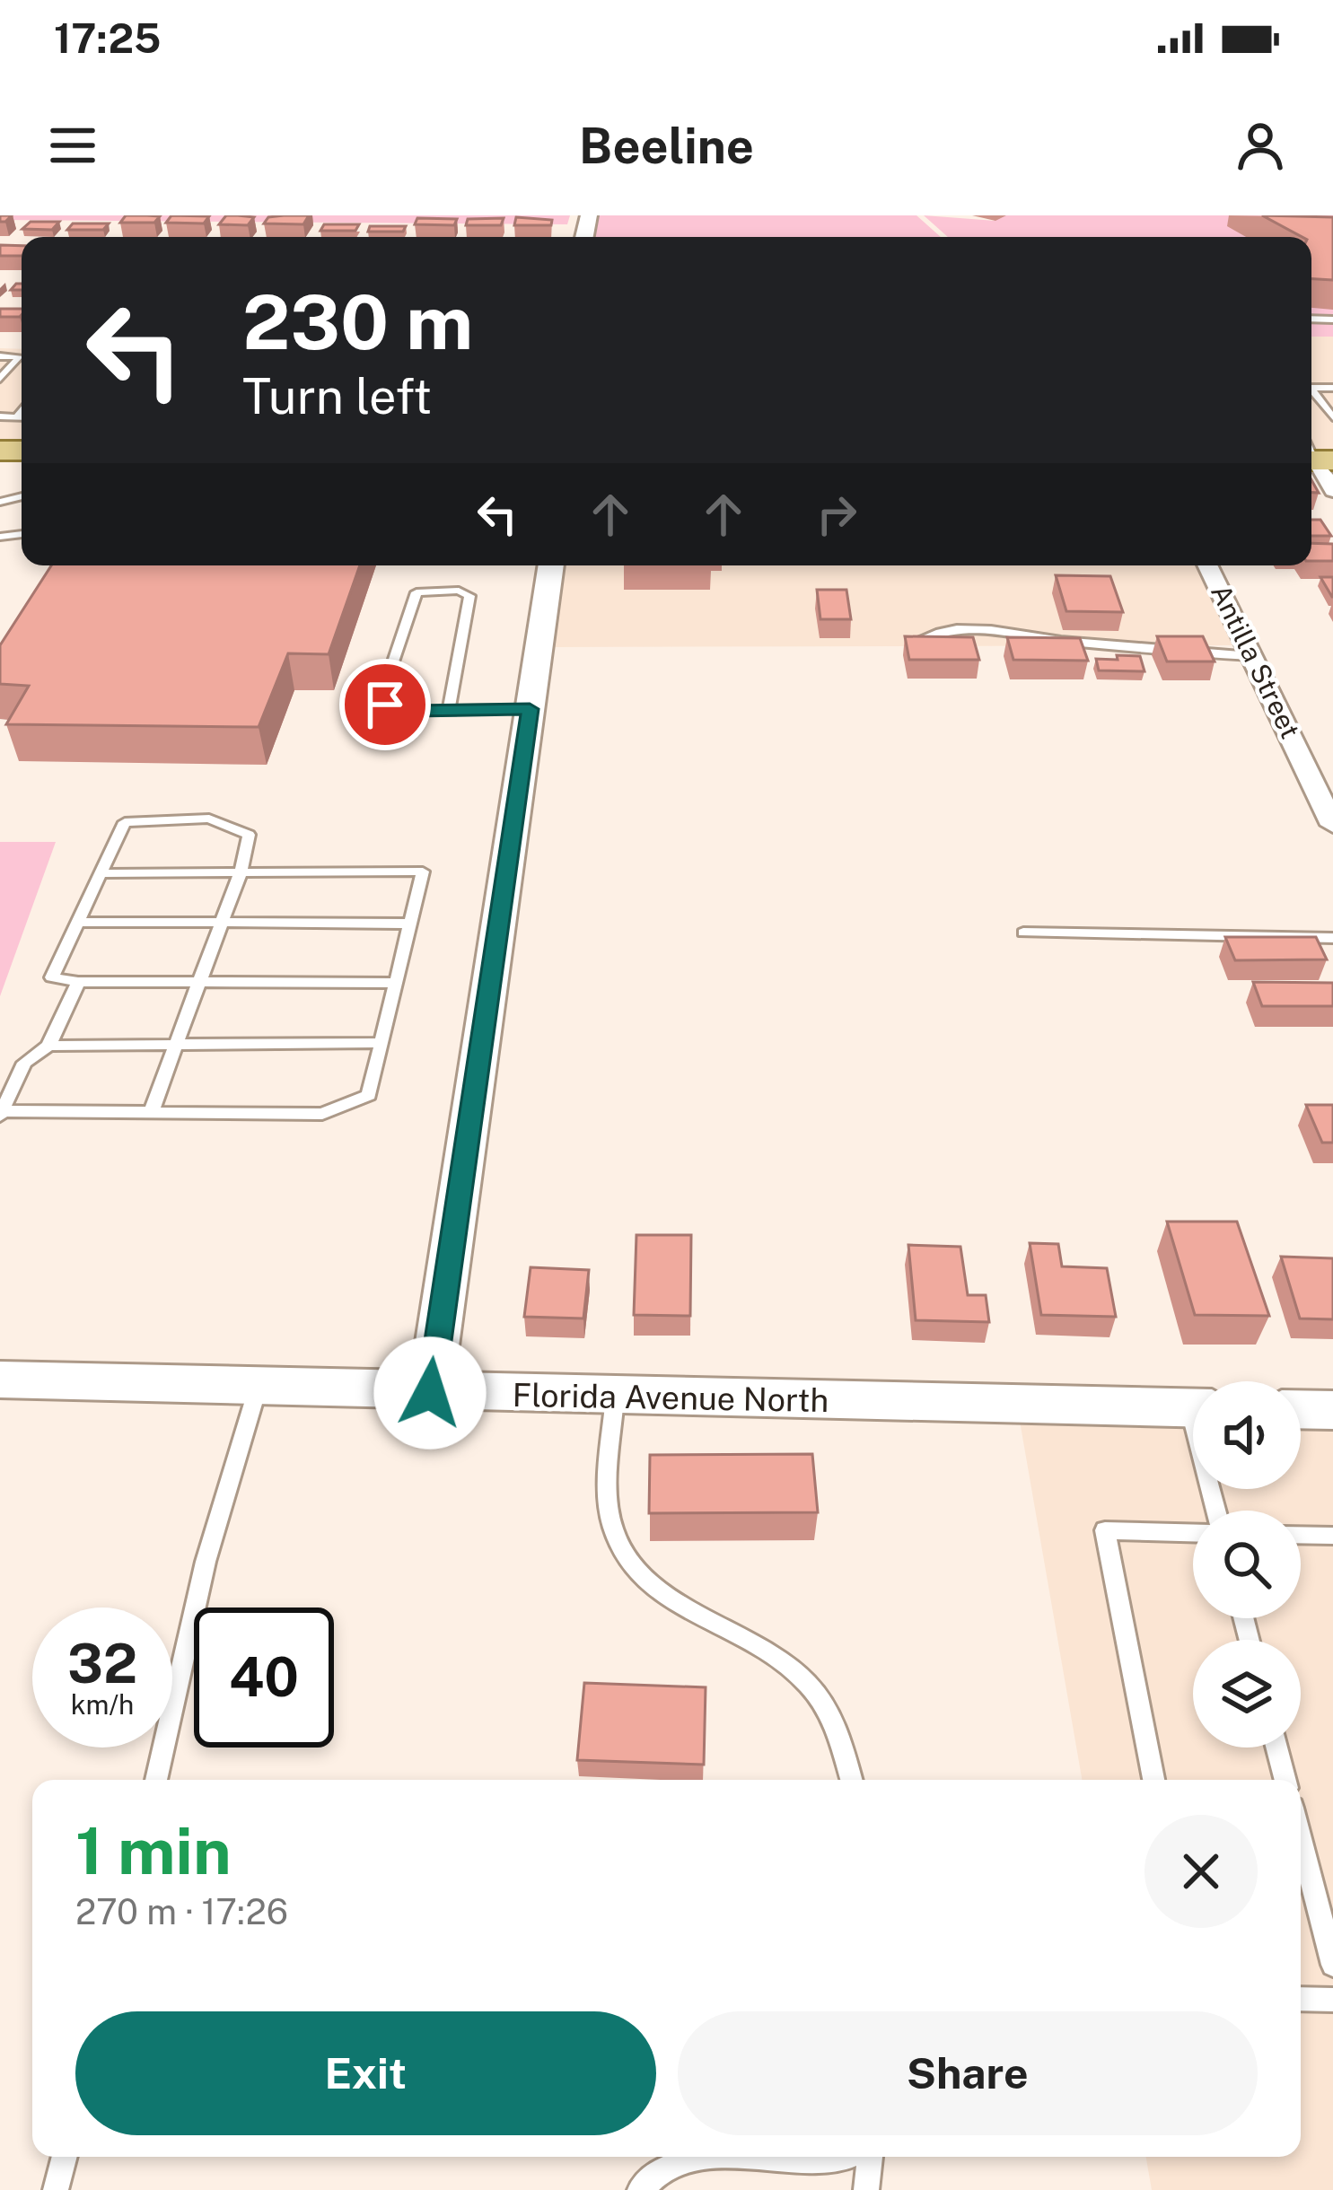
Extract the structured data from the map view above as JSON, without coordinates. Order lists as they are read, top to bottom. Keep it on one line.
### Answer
{"streets":{"street":["Antilla Street","Florida Avenue North"]},"page":{"status":"17:25","header":"Beeline","turn":["230 m","Turn left"],"speed":"32 km/h","limit":"40","heading":["1 min","270 m · 17:26"],"buttons":["Exit","Share"]}}
